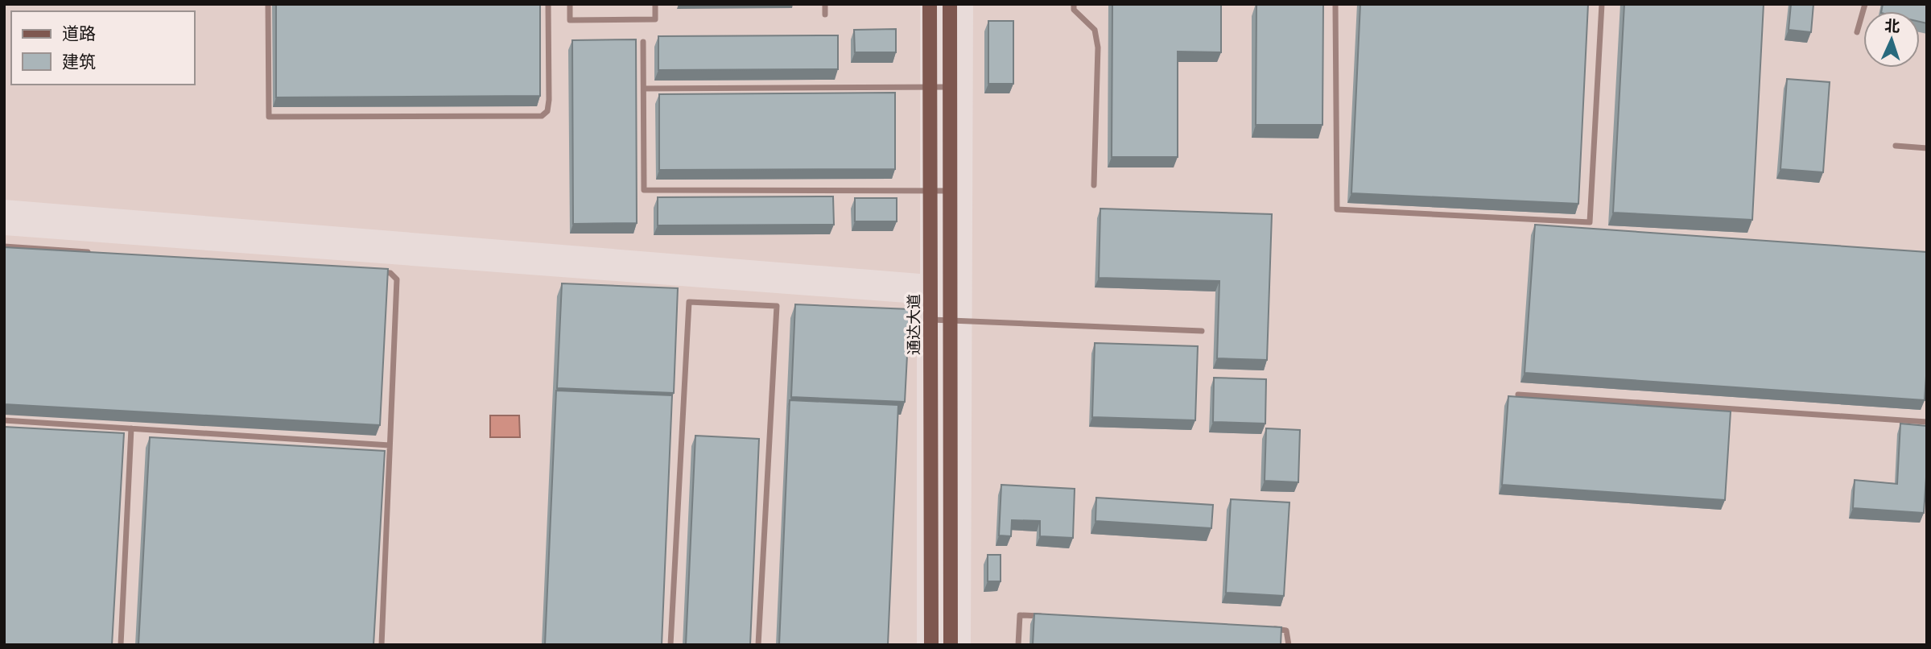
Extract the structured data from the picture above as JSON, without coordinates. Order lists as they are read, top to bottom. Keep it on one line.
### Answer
{"streets":{"main road":["通达大道"]},"legend":["道路","建筑"],"north":"top"}
